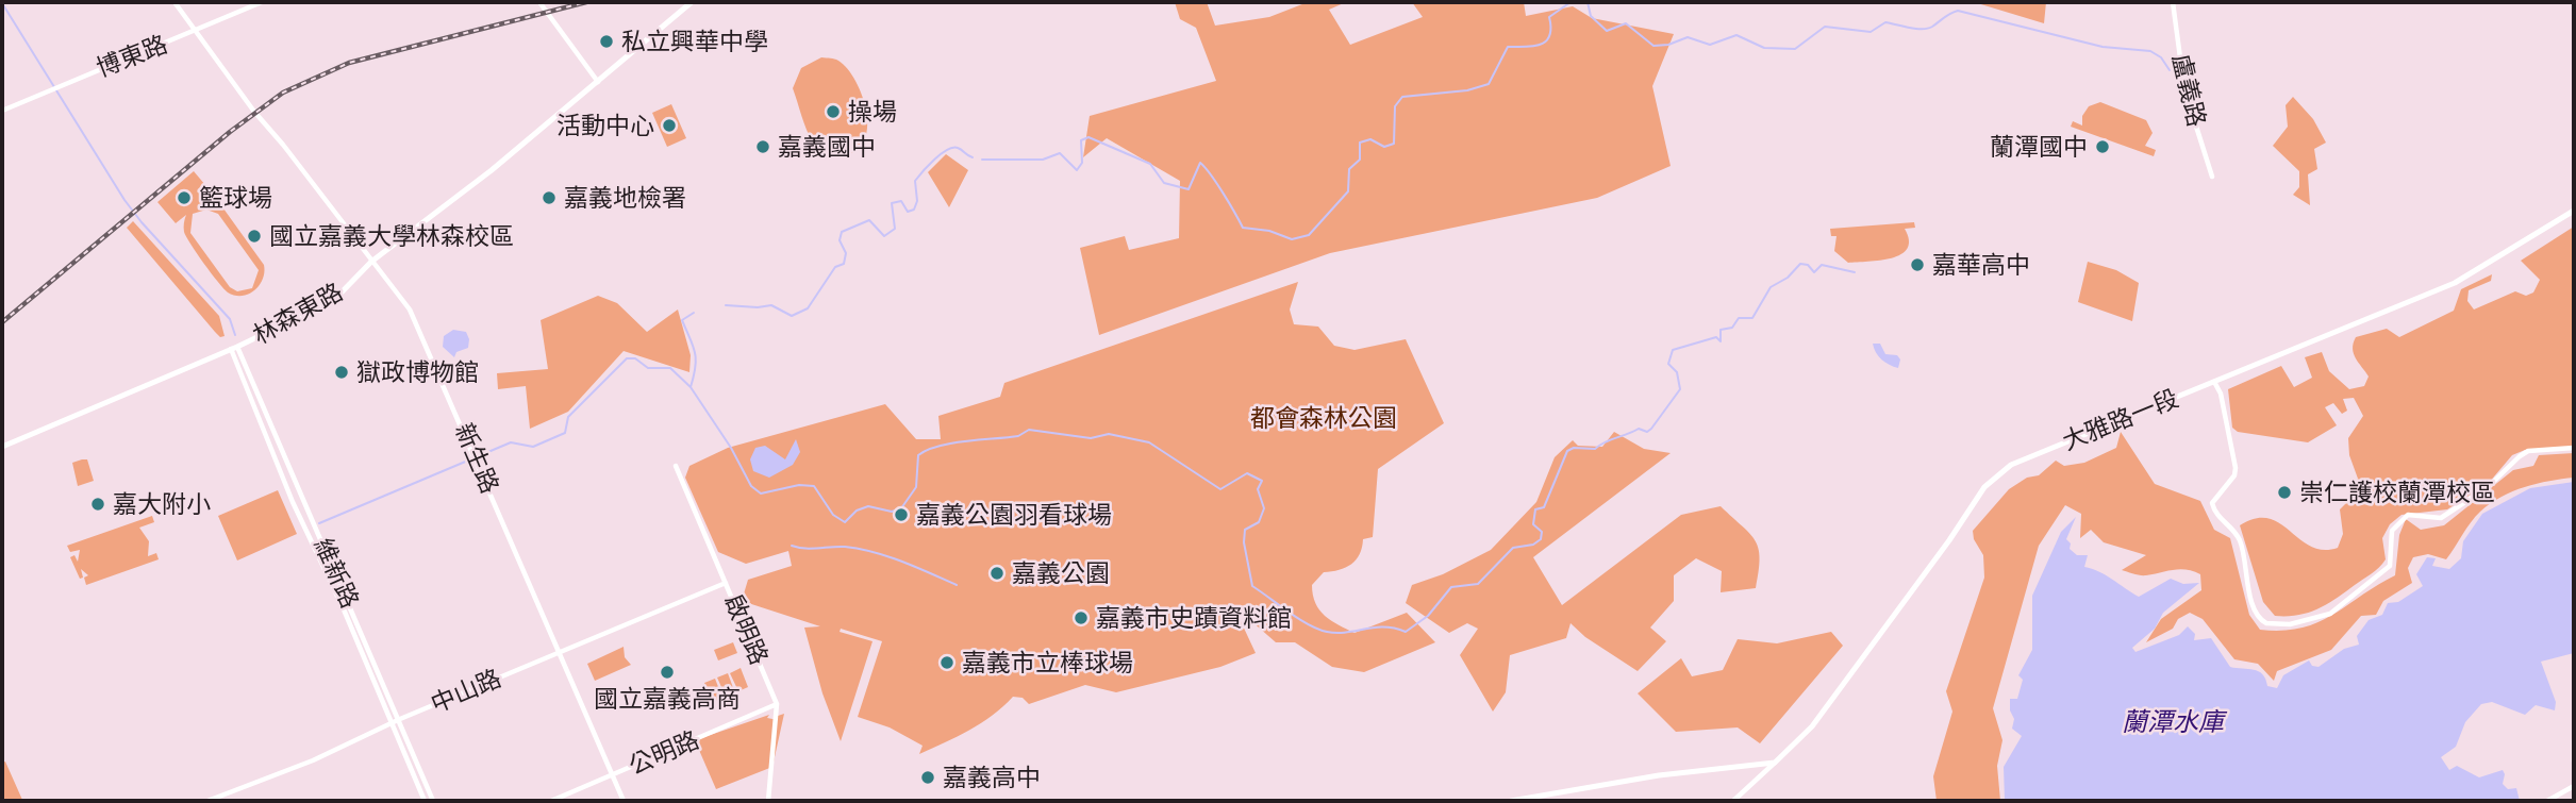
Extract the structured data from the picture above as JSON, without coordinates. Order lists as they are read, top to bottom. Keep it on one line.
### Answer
{"streets":{"main road":["林森東路","大雅路一段"],"street":["博東路","盧義路","新生路","維新路","啟明路","中山路","公明路"]},"crossings":[["博東路","新生路"],["林森東路","新生路"],["林森東路","維新路"],["新生路","中山路"],["新生路","公明路"],["維新路","中山路"],["啟明路","中山路"],["啟明路","公明路"]],"water":["蘭潭水庫"],"parks":["都會森林公園"],"places":["私立興華中學","操場","活動中心","嘉義國中","蘭潭國中","籃球場","嘉義地檢署","國立嘉義大學林森校區","嘉華高中","獄政博物館","崇仁護校蘭潭校區","嘉大附小","嘉義公園羽看球場","嘉義公園","嘉義市史蹟資料館","嘉義市立棒球場","國立嘉義高商","嘉義高中"]}
